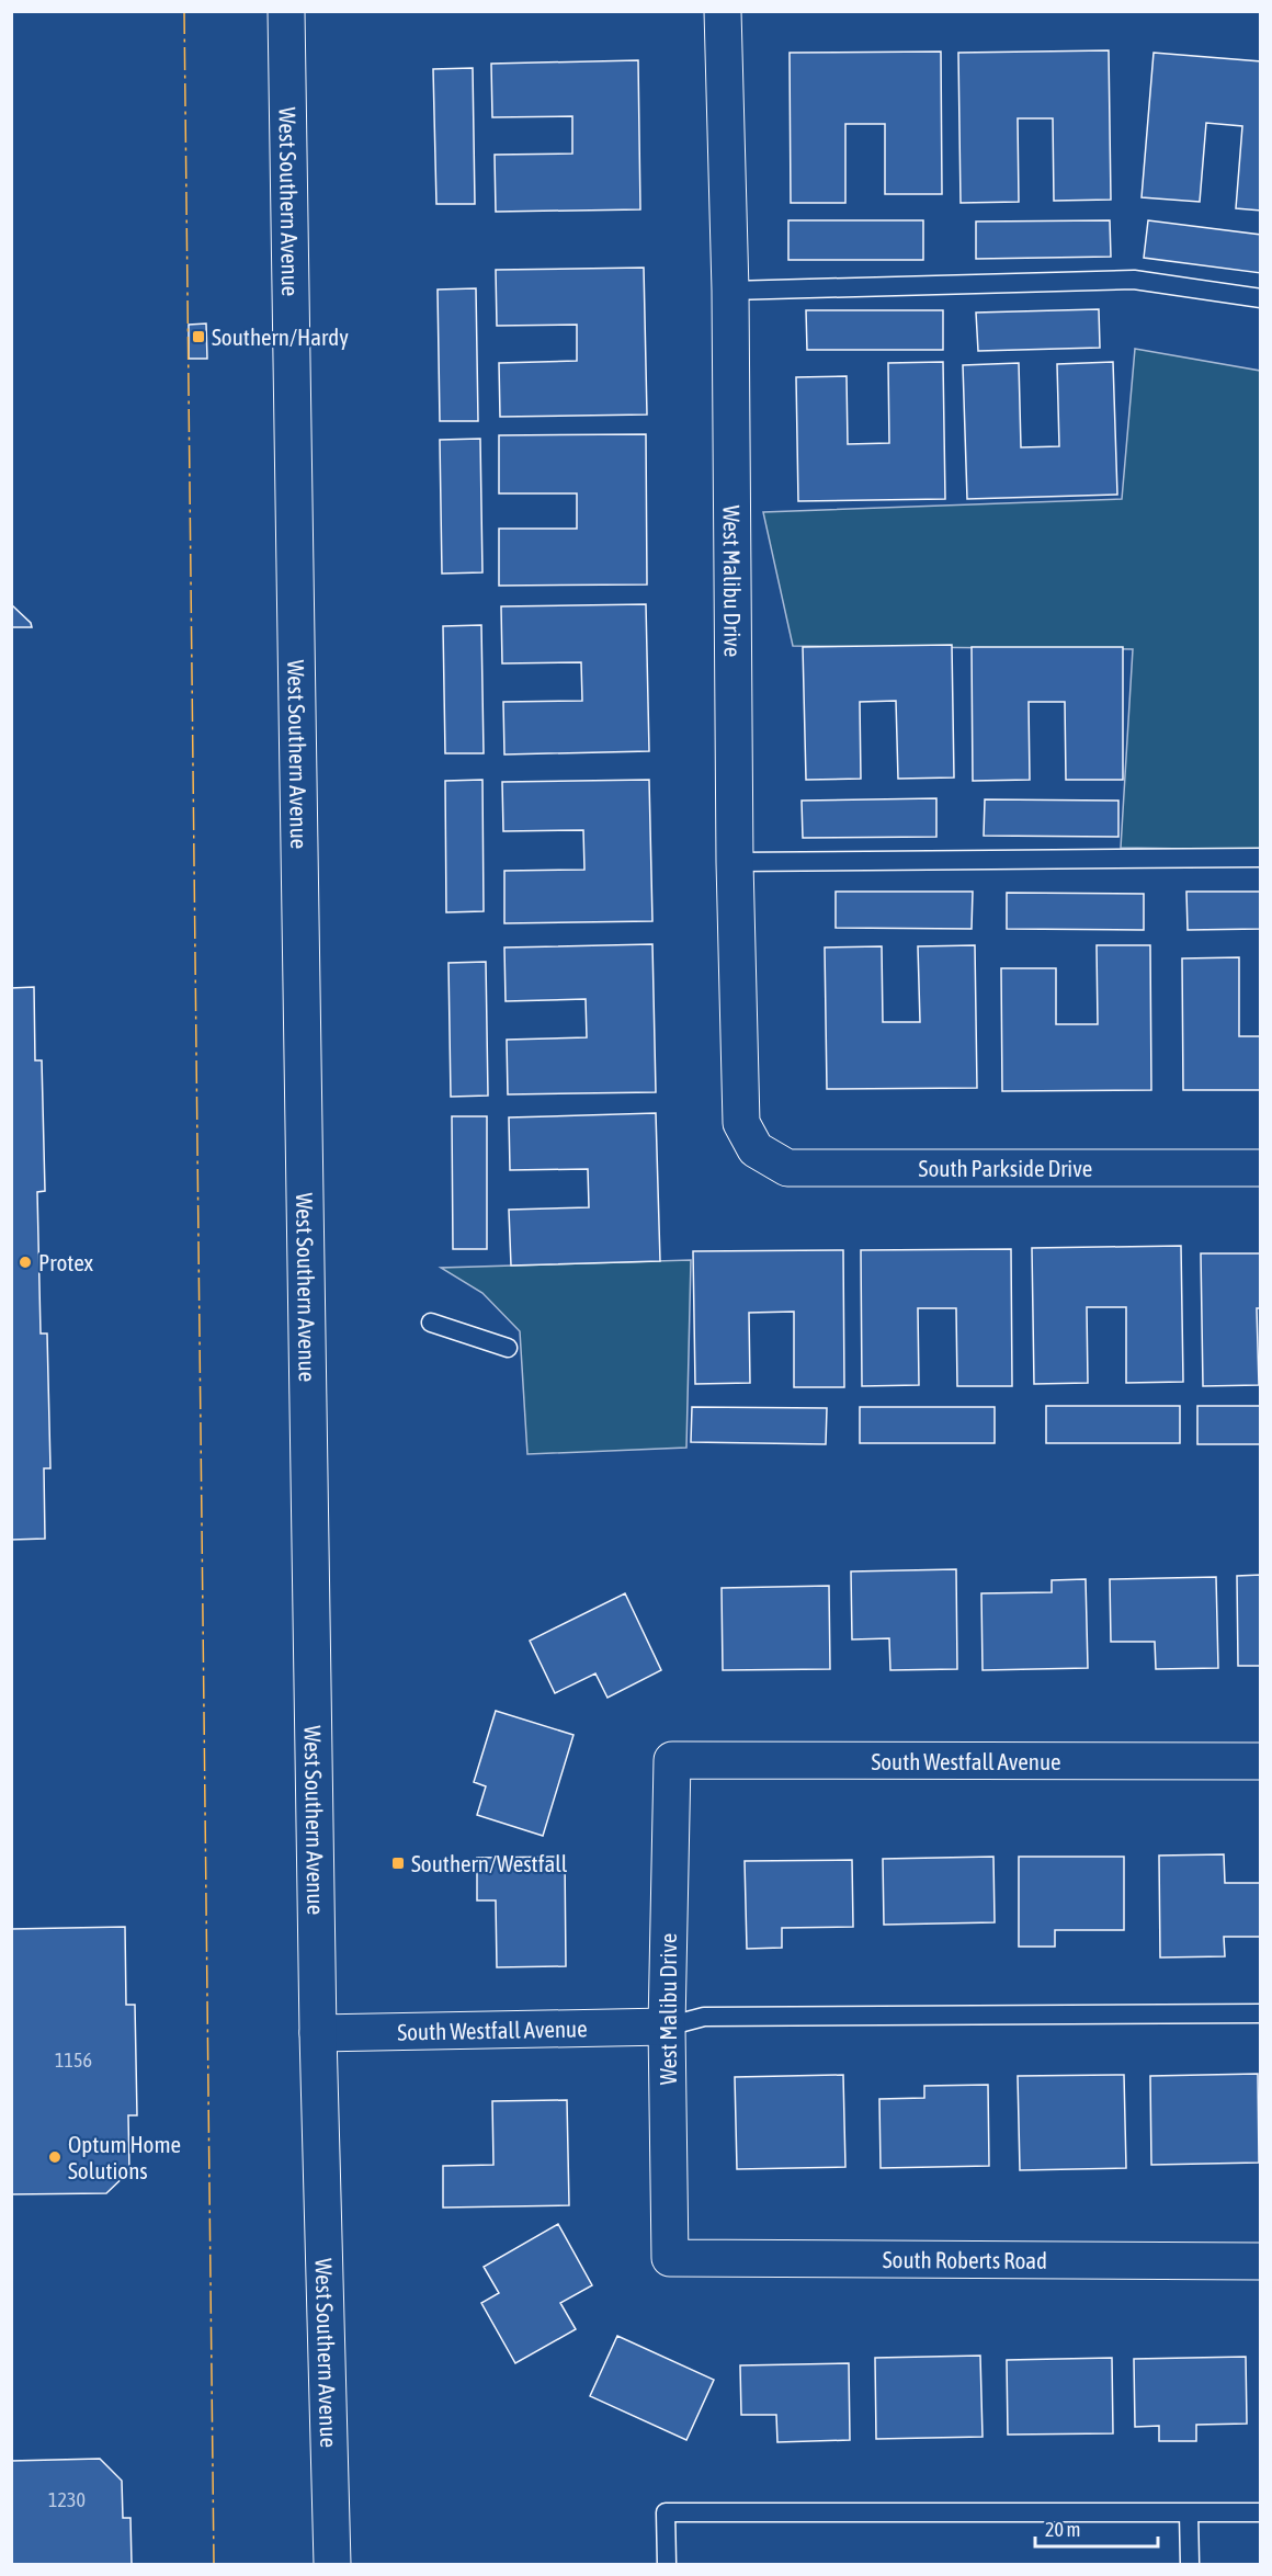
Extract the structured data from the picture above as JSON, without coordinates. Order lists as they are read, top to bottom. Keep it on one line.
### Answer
{"streets":{"street":["West Southern Avenue","West Malibu Drive","South Parkside Drive","South Westfall Avenue","South Roberts Road"]},"crossings":[["West Southern Avenue","South Westfall Avenue"],["West Malibu Drive","South Parkside Drive"],["West Malibu Drive","South Westfall Avenue"],["West Malibu Drive","South Roberts Road"]],"places":{"transit":["Southern/Hardy","Southern/Westfall"],"other":["Protex","Optum Home Solutions"]},"house_numbers":["1156","1230"],"scale_bar":"20 m"}
